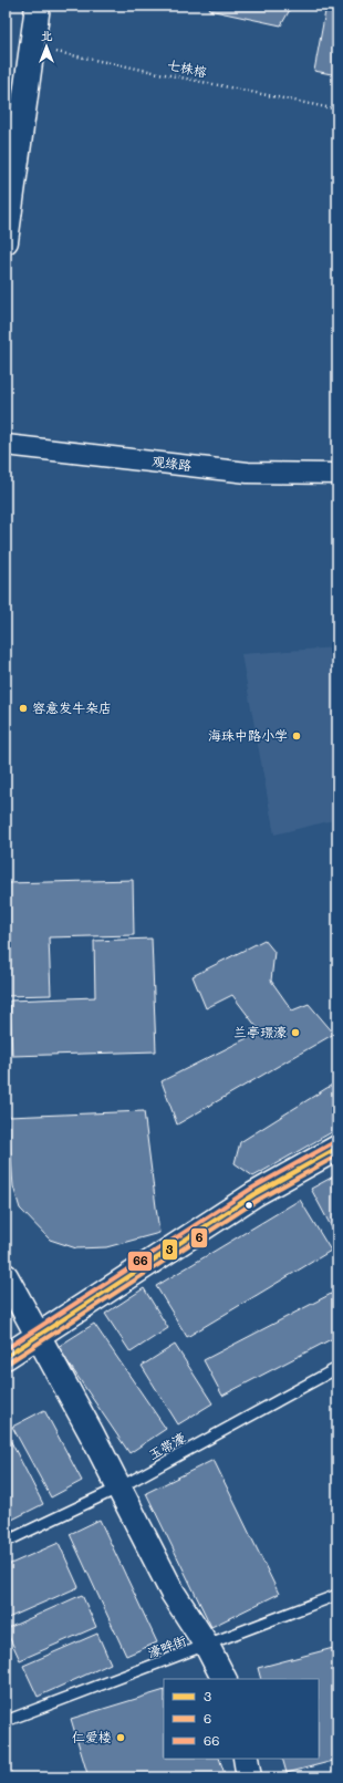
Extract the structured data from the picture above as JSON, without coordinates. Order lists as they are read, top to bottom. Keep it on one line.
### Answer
{"streets":{"street":["观绿路"],"lane":["玉带濠","濠畔街"],"path":["七株榕"]},"places":["容意发牛杂店","海珠中路小学","兰亭璟濠","仁爱楼"],"lines":["transit line 66","transit line 3","transit line 6"],"legend":["3","6","66"],"north":"top"}
